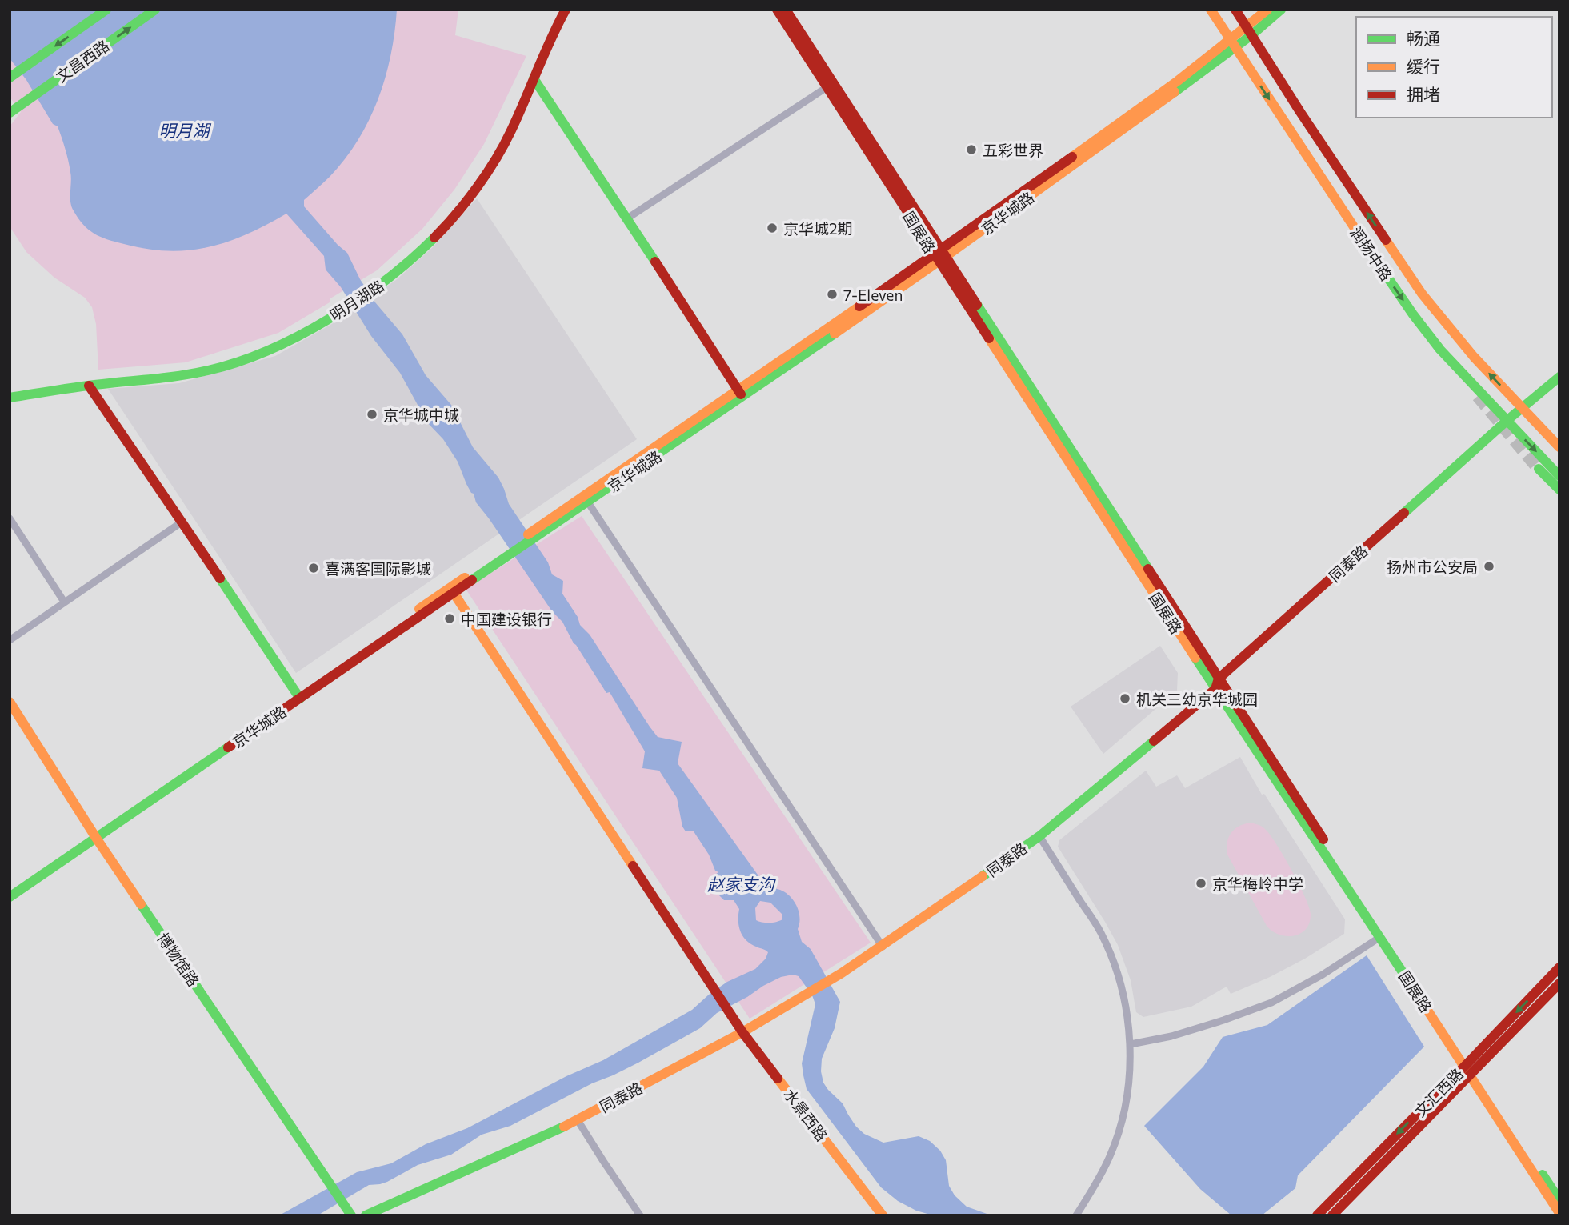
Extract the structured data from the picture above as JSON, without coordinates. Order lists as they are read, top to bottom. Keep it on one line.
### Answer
{"streets":{"main road":["文昌西路","京华城路","国展路","润扬中路","明月湖路","同泰路","博物馆路","文汇西路","水景西路"]},"crossings":[["京华城路","国展路"],["京华城路","润扬中路"],["京华城路","博物馆路"],["京华城路","水景西路"],["国展路","同泰路"],["国展路","文汇西路"],["润扬中路","同泰路"],["同泰路","水景西路"]],"water":["明月湖","赵家支沟"],"places":["五彩世界","京华城2期","7-Eleven","京华城中城","扬州市公安局","喜满客国际影城","中国建设银行","机关三幼京华城园","京华梅岭中学"],"legend":["畅通","缓行","拥堵"]}
